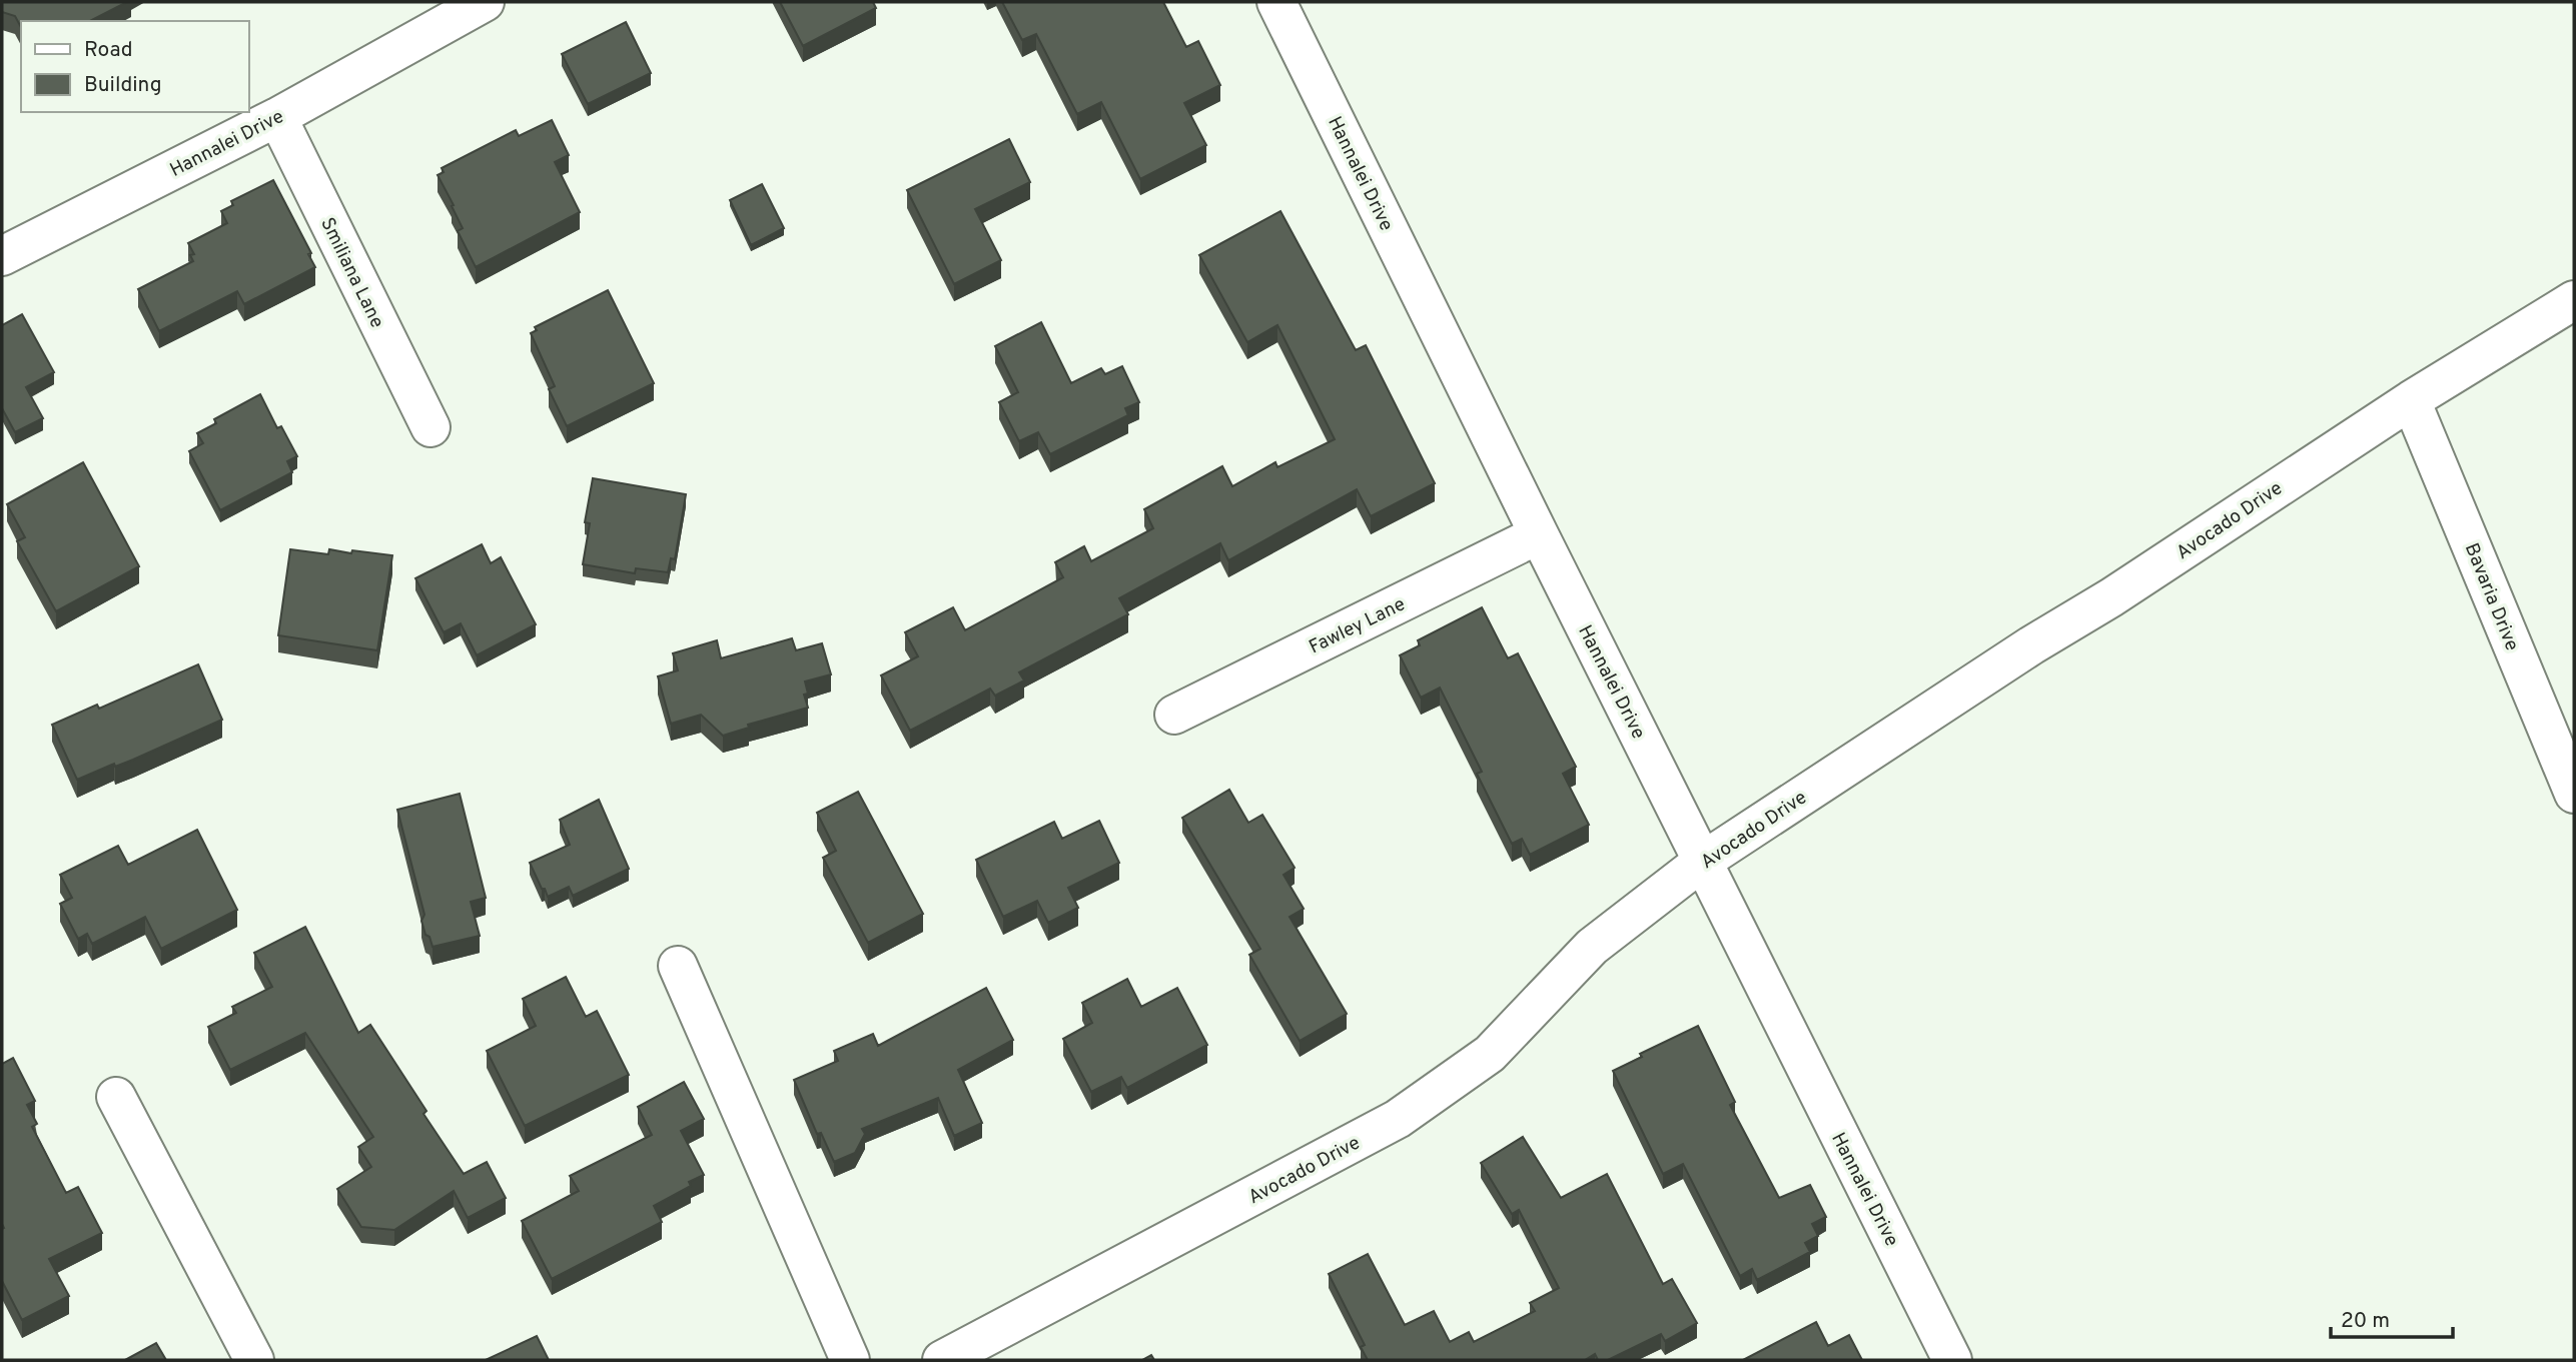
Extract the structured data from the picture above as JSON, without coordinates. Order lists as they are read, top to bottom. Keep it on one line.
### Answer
{"streets":{"street":["Hannalei Drive","Smiliana Lane","Avocado Drive","Bavaria Drive","Fawley Lane"]},"crossings":[["Hannalei Drive","Smiliana Lane"],["Hannalei Drive","Avocado Drive"],["Hannalei Drive","Fawley Lane"],["Avocado Drive","Bavaria Drive"]],"legend":["Road","Building"],"scale_bar":"20 m"}
